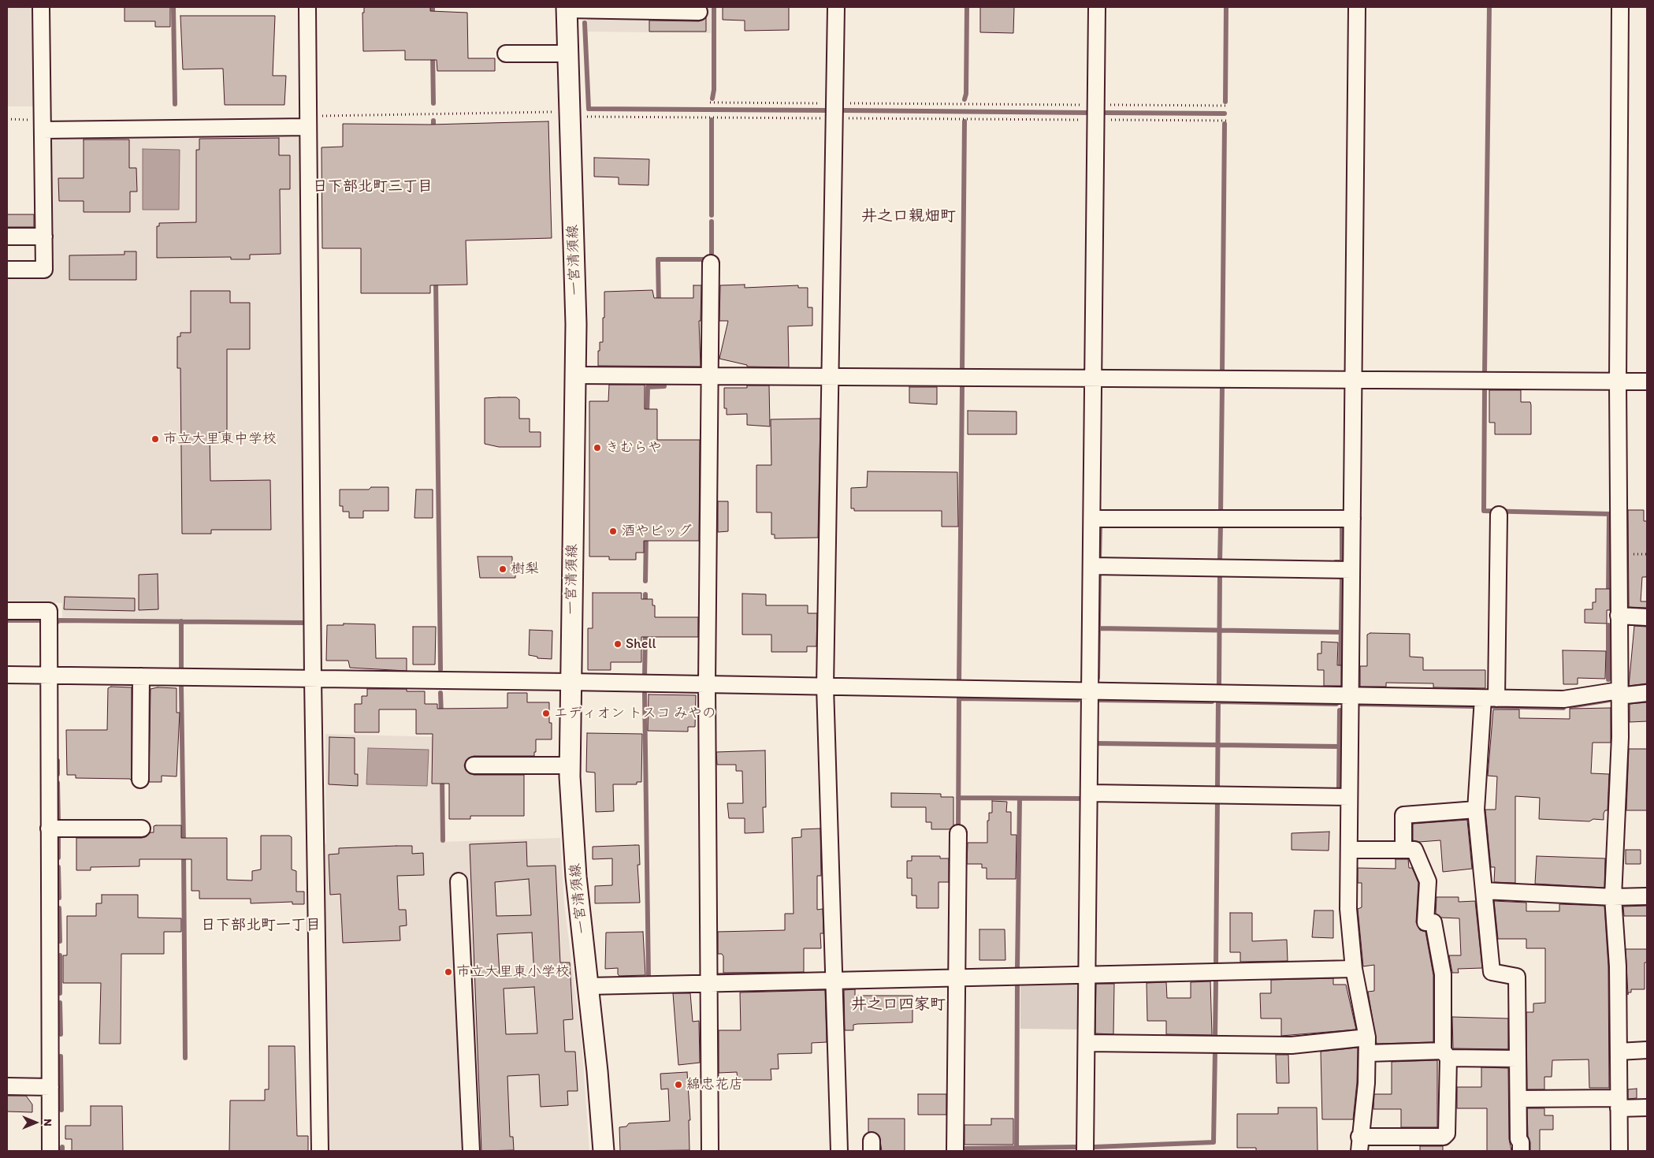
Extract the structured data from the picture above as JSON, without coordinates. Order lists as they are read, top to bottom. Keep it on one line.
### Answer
{"streets":{"main road":["一宮清須線"]},"districts":["日下部北町三丁目","井之口親畑町","日下部北町一丁目","井之口四家町"],"places":["市立大里東中学校","きむらや","酒やビッグ","樹梨","Shell","エディオン トスコ みやの","市立大里東小学校","綿忠花店"],"north":"right"}
